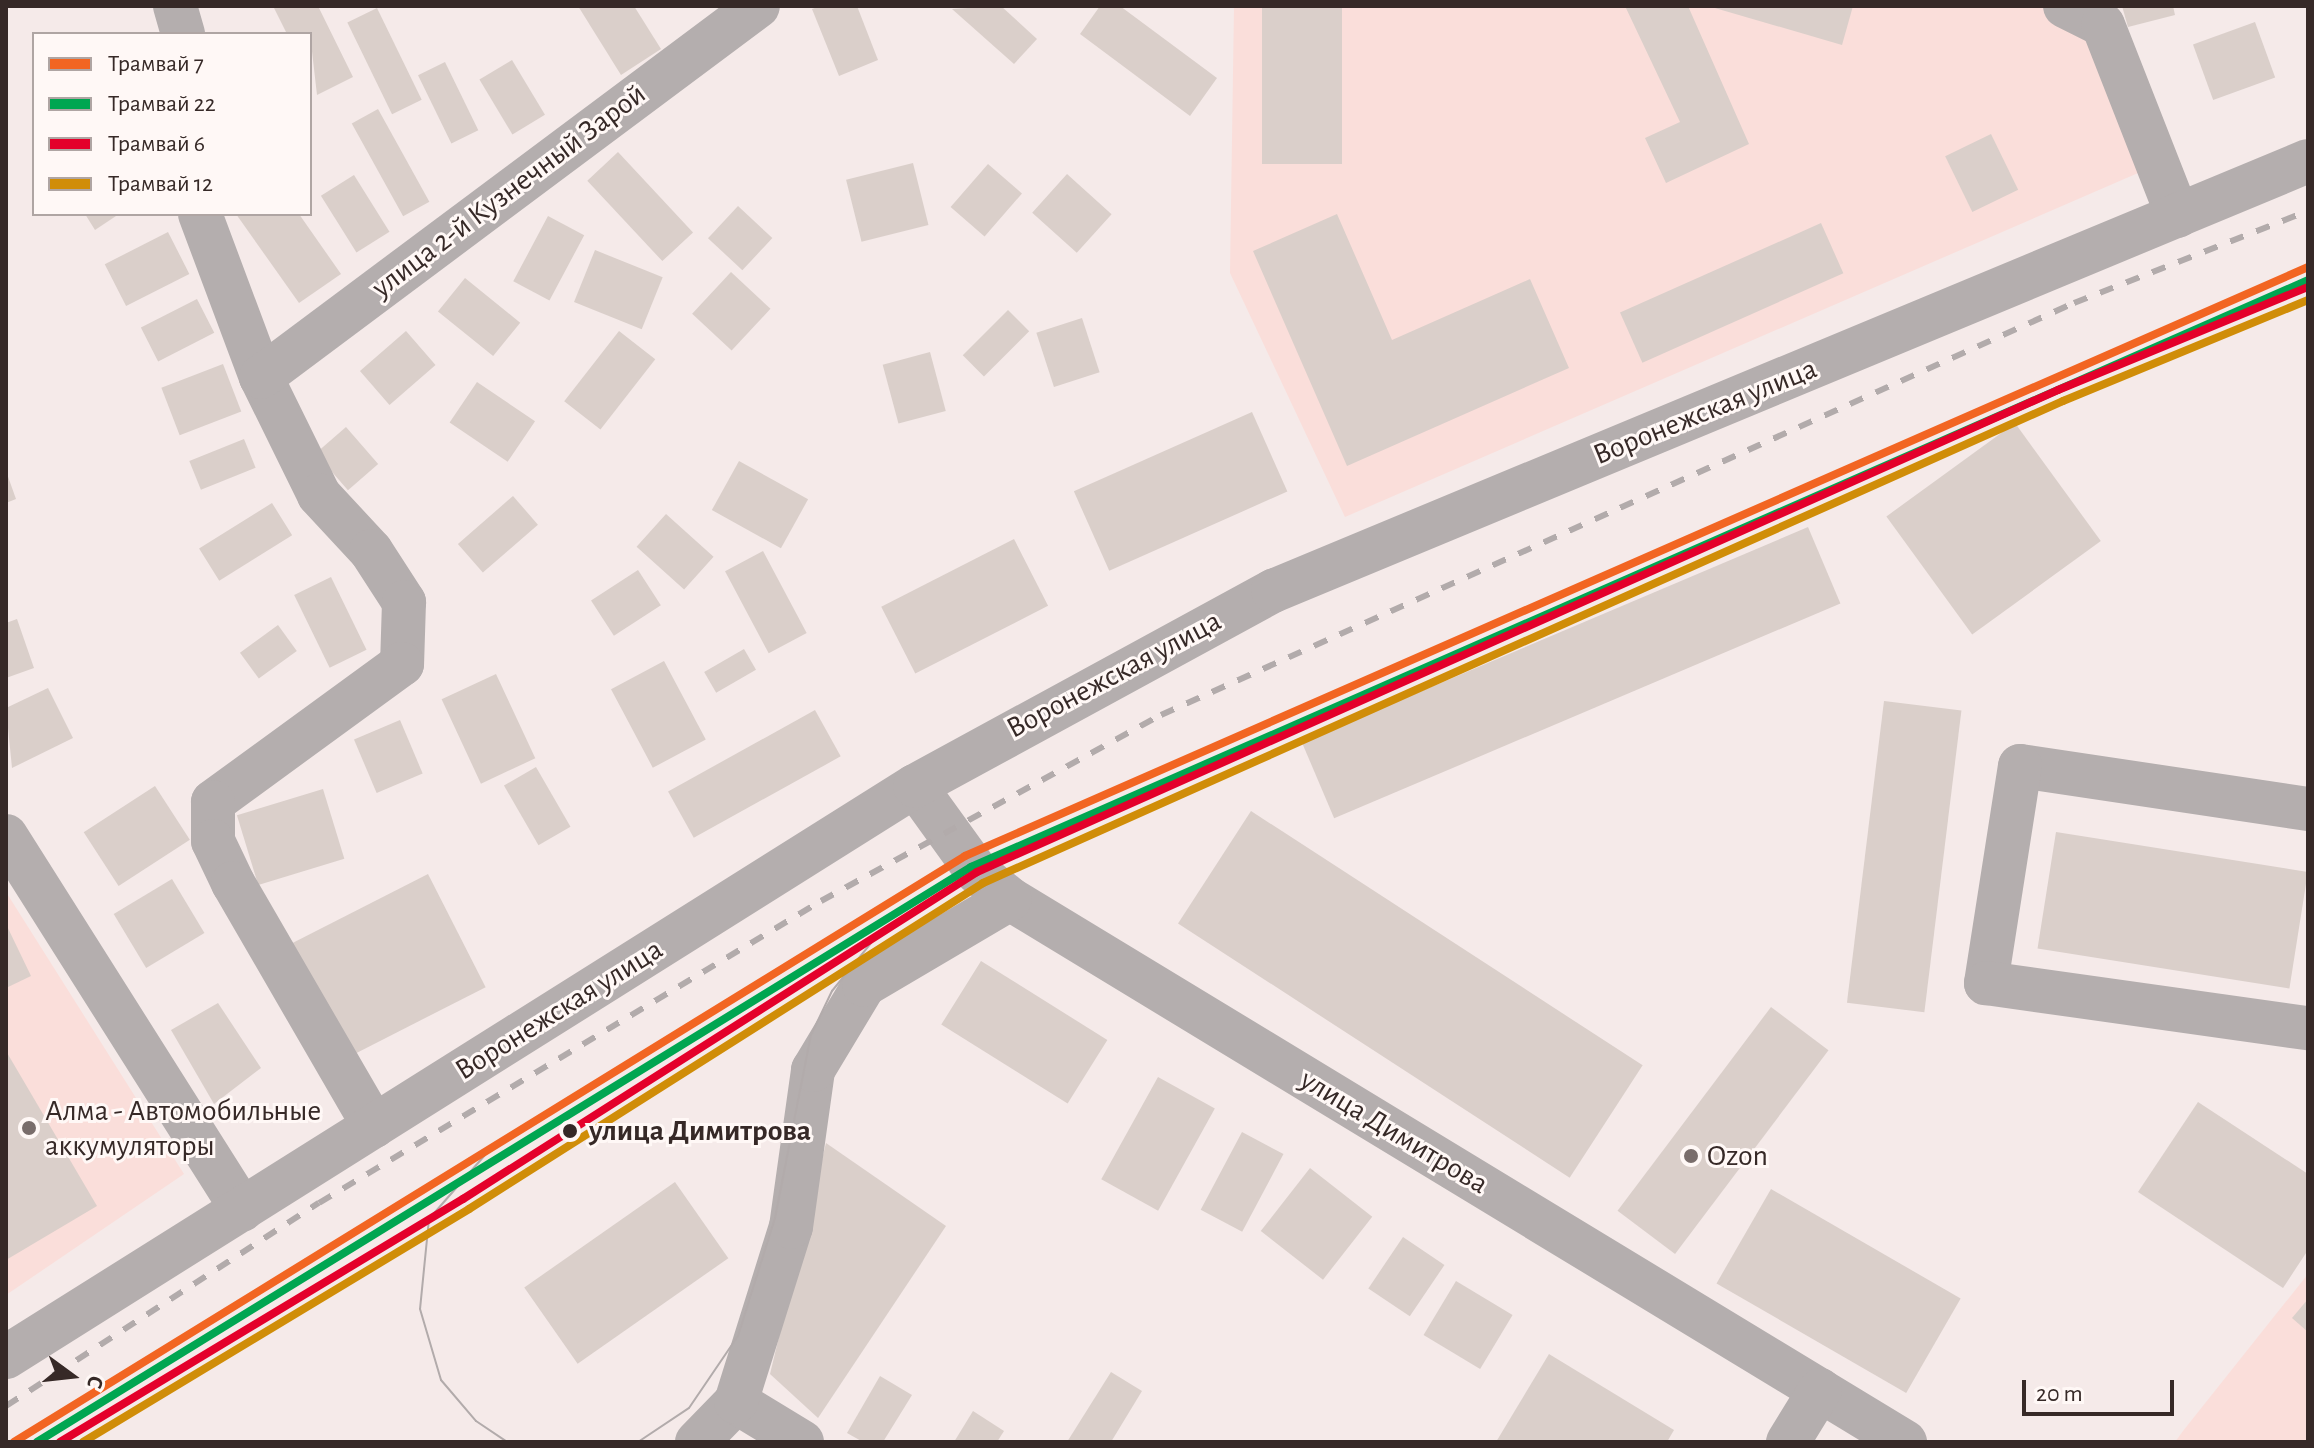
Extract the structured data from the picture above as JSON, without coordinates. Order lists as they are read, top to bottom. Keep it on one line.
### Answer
{"streets":{"street":["улица 2-й Кузнечный Зарой","Воронежская улица","улица Димитрова"]},"crossings":[["Воронежская улица","улица Димитрова"]],"places":["Алма - Автомобильные аккумуляторы","улица Димитрова","Ozon"],"lines":["tram line 7","tram line 22","tram line 6","tram line 12"],"legend":["Трамвай 7","Трамвай 22","Трамвай 6","Трамвай 12"],"scale_bar":"20 m","north":"right"}
